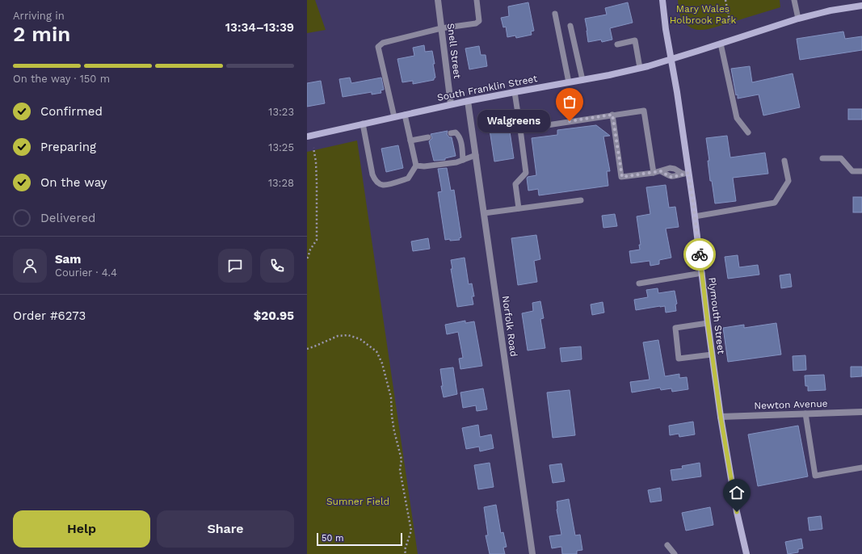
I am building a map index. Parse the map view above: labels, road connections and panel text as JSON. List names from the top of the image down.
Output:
{
  "streets": {
    "main road": ["South Franklin Street", "Plymouth Street"],
    "street": ["Snell Street", "Norfolk Road", "Newton Avenue"]
  },
  "crossings": [
    ["Snell Street", "South Franklin Street"],
    ["South Franklin Street", "Plymouth Street"],
    ["South Franklin Street", "Norfolk Road"],
    ["Plymouth Street", "Newton Avenue"]
  ],
  "parks": ["Mary Wales Holbrook Park", "Sumner Field"],
  "places": ["Walgreens"],
  "scale_bar": "50 m",
  "page": {
    "heading": ["2 min", "Arriving in", "13:34–13:39"],
    "panel": [
      "Sam",
      "Courier · 4.4",
      "Order #6273",
      "$20.95"
    ],
    "bar": "On the way · 150 m",
    "list": [
      ["Confirmed", "13:23"],
      ["Preparing", "13:25"],
      ["On the way", "13:28"],
      "Delivered"
    ],
    "bubble": "Walgreens",
    "buttons": ["Help", "Share"],
    "scale": "50 m"
  }
}
